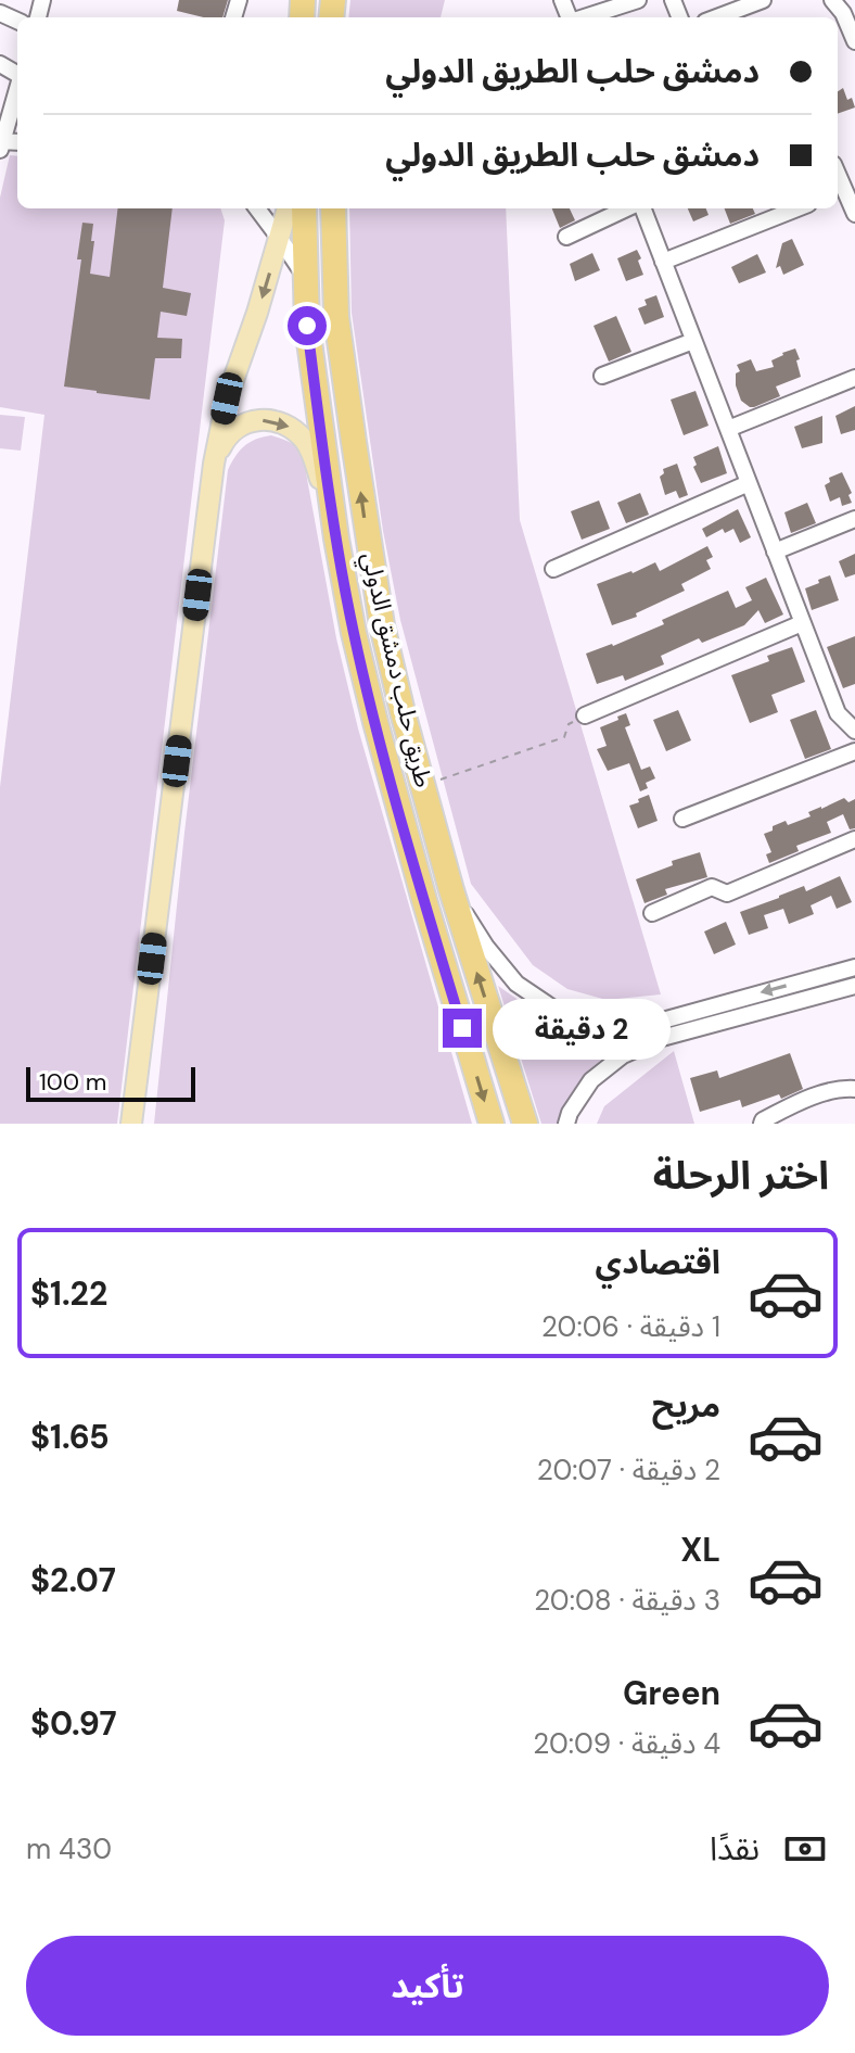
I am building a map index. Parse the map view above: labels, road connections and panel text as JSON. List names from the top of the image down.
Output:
{
  "streets": {
    "highway": ["طريق حلب دمشق الدولي"]
  },
  "scale_bar": "100 m",
  "page": {
    "banner": ["دمشق حلب الطريق الدولي", "دمشق حلب الطريق الدولي"],
    "bubble": "2 دقيقة",
    "scale": "100 m",
    "heading": "اختر الرحلة",
    "list": [
      {
        "name": "اقتصادي",
        "note": "1 دقيقة · 20:06",
        "value": "$1.22"
      },
      {
        "name": "مريح",
        "note": "2 دقيقة · 20:07",
        "value": "$1.65"
      },
      {
        "name": "XL",
        "note": "3 دقيقة · 20:08",
        "value": "$2.07"
      },
      {
        "name": "Green",
        "note": "4 دقيقة · 20:09",
        "value": "$0.97"
      }
    ],
    "pay": ["نقدًا", "430 m"],
    "buttons": "تأكيد"
  }
}
